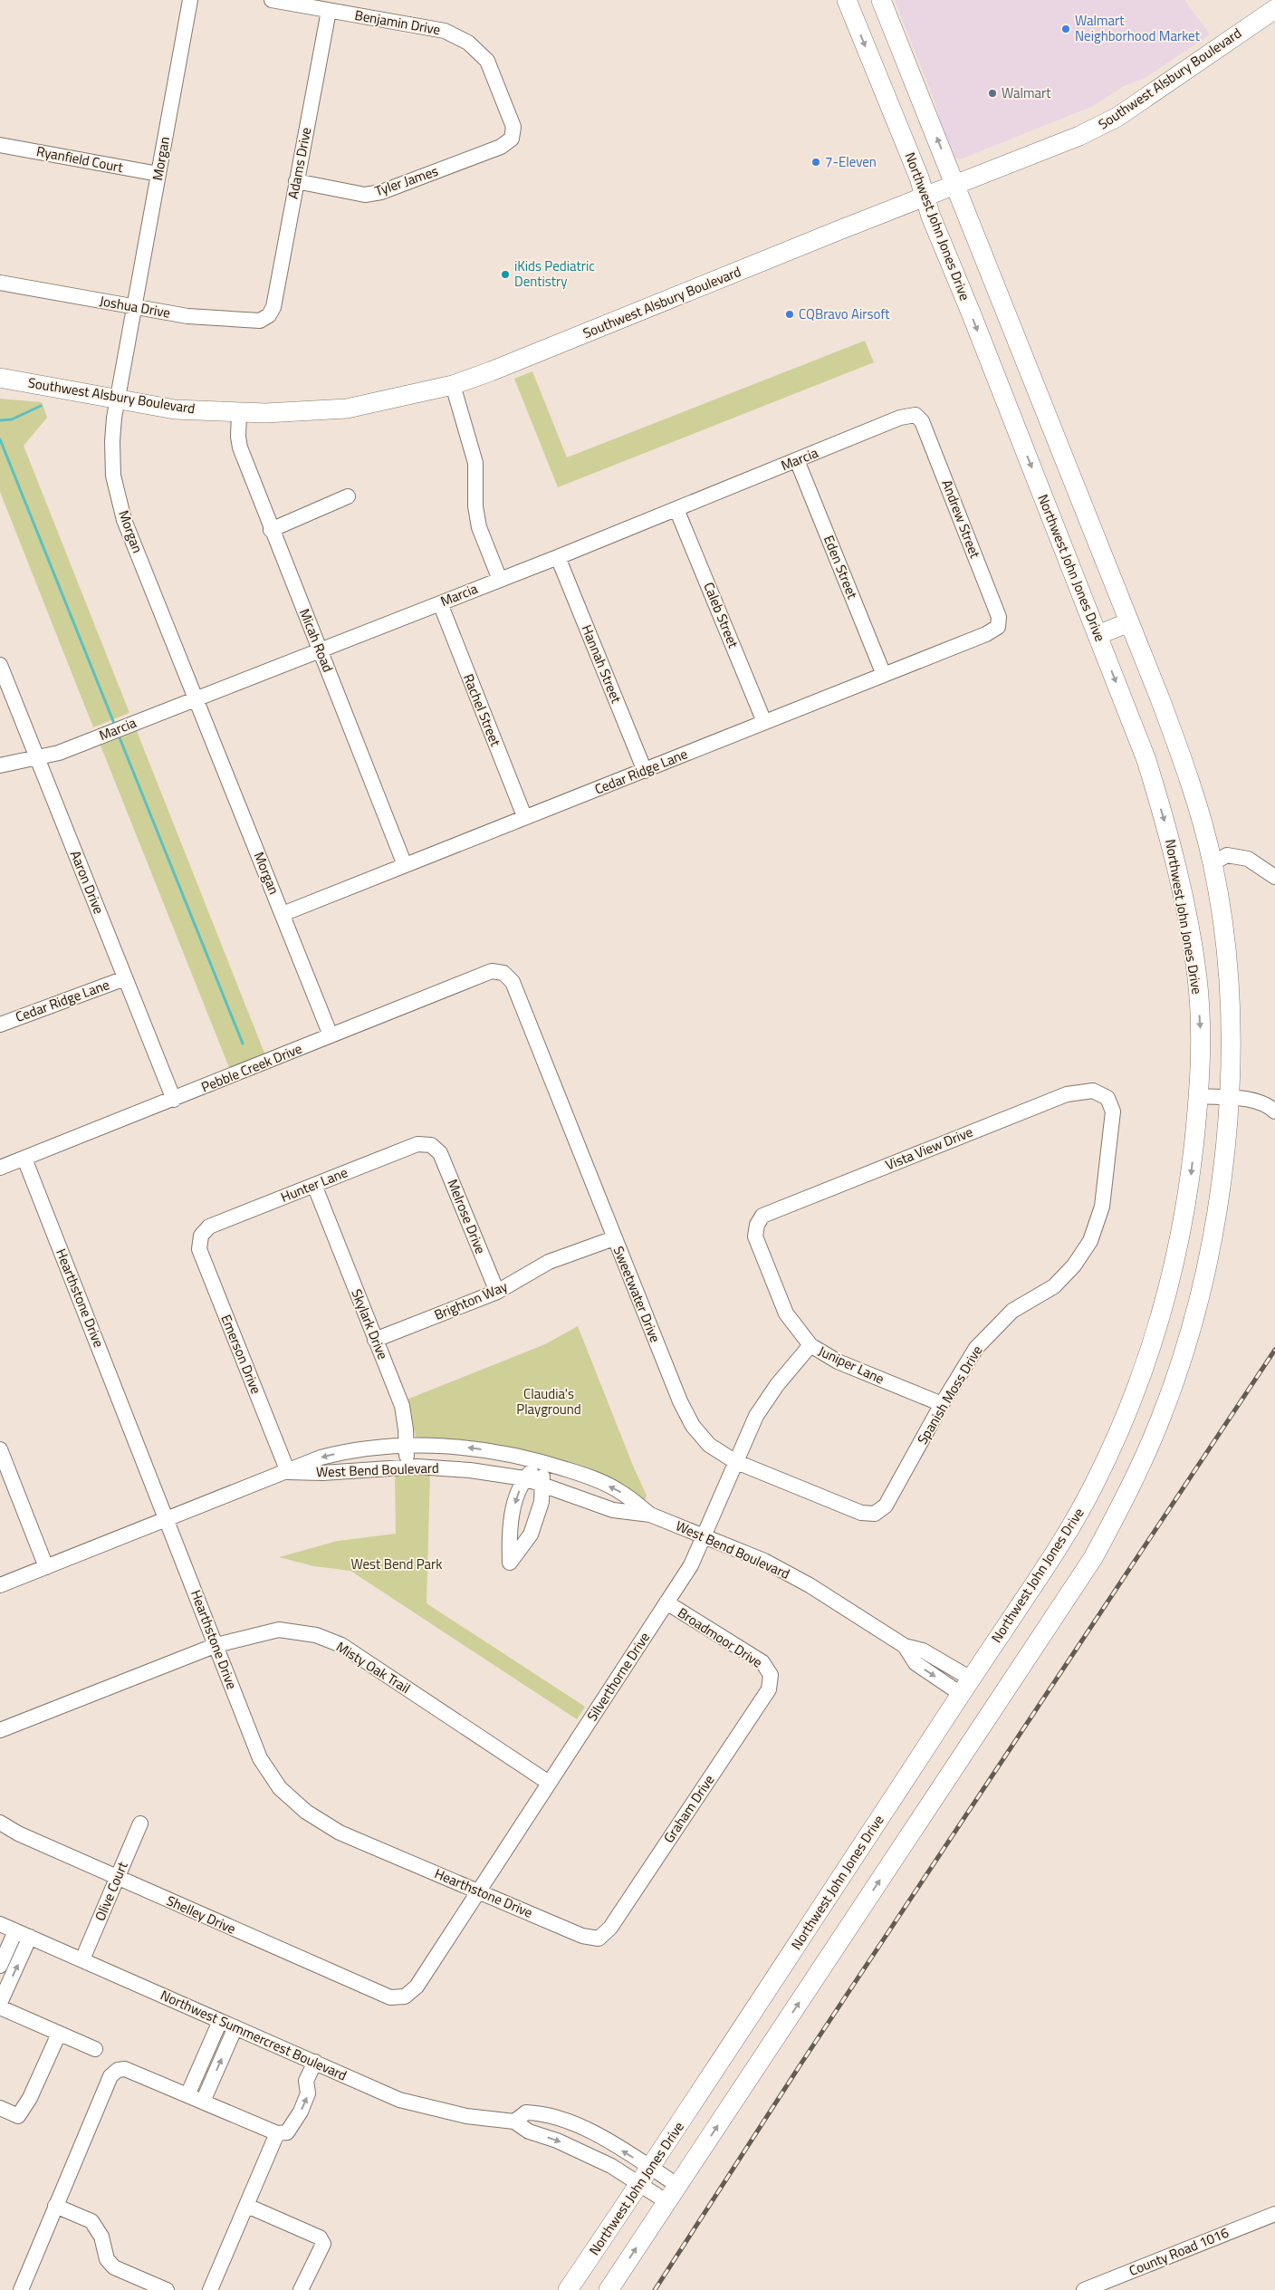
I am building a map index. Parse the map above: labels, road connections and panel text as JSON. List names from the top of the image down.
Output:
{
  "streets": {
    "main road": ["Southwest Alsbury Boulevard", "Northwest John Jones Drive"],
    "street": [
      "Benjamin Drive",
      "Morgan",
      "Ryanfield Court",
      "Adams Drive",
      "Tyler James",
      "Joshua Drive",
      "Marcia",
      "Andrew Street",
      "Eden Street",
      "Caleb Street",
      "Micah Road",
      "Hannah Street",
      "Rachel Street",
      "Cedar Ridge Lane",
      "Aaron Drive",
      "Pebble Creek Drive",
      "Vista View Drive",
      "Hunter Lane",
      "Melrose Drive",
      "Sweetwater Drive",
      "Hearthstone Drive",
      "Brighton Way",
      "Skylark Drive",
      "Emerson Drive",
      "Juniper Lane",
      "Spanish Moss Drive",
      "West Bend Boulevard",
      "Broadmoor Drive",
      "Misty Oak Trail",
      "Silverthorne Drive",
      "Graham Drive",
      "Olive Court",
      "Shelley Drive",
      "Northwest Summercrest Boulevard",
      "County Road 1016"
    ]
  },
  "crossings": [
    ["Benjamin Drive", "Adams Drive"],
    ["Benjamin Drive", "Tyler James"],
    ["Southwest Alsbury Boulevard", "Morgan"],
    ["Southwest Alsbury Boulevard", "Northwest John Jones Drive"],
    ["Southwest Alsbury Boulevard", "Micah Road"],
    ["Morgan", "Ryanfield Court"],
    ["Morgan", "Joshua Drive"],
    ["Morgan", "Marcia"],
    ["Morgan", "Cedar Ridge Lane"],
    ["Morgan", "Pebble Creek Drive"],
    ["Adams Drive", "Tyler James"],
    ["Adams Drive", "Joshua Drive"],
    ["Northwest John Jones Drive", "West Bend Boulevard"],
    ["Northwest John Jones Drive", "Northwest Summercrest Boulevard"],
    ["Marcia", "Andrew Street"],
    ["Marcia", "Eden Street"],
    ["Marcia", "Caleb Street"],
    ["Marcia", "Micah Road"],
    ["Marcia", "Hannah Street"],
    ["Marcia", "Rachel Street"],
    ["Marcia", "Aaron Drive"],
    ["Andrew Street", "Cedar Ridge Lane"],
    ["Eden Street", "Cedar Ridge Lane"],
    ["Caleb Street", "Cedar Ridge Lane"],
    ["Micah Road", "Cedar Ridge Lane"],
    ["Hannah Street", "Cedar Ridge Lane"],
    ["Rachel Street", "Cedar Ridge Lane"],
    ["Cedar Ridge Lane", "Aaron Drive"],
    ["Aaron Drive", "Pebble Creek Drive"],
    ["Pebble Creek Drive", "Sweetwater Drive"],
    ["Pebble Creek Drive", "Hearthstone Drive"],
    ["Vista View Drive", "Juniper Lane"],
    ["Vista View Drive", "Spanish Moss Drive"],
    ["Hunter Lane", "Melrose Drive"],
    ["Hunter Lane", "Skylark Drive"],
    ["Hunter Lane", "Emerson Drive"],
    ["Melrose Drive", "Brighton Way"],
    ["Sweetwater Drive", "Brighton Way"],
    ["Sweetwater Drive", "Spanish Moss Drive"],
    ["Sweetwater Drive", "Silverthorne Drive"],
    ["Hearthstone Drive", "West Bend Boulevard"],
    ["Hearthstone Drive", "Misty Oak Trail"],
    ["Hearthstone Drive", "Silverthorne Drive"],
    ["Hearthstone Drive", "Graham Drive"],
    ["Brighton Way", "Skylark Drive"],
    ["Skylark Drive", "West Bend Boulevard"],
    ["Emerson Drive", "West Bend Boulevard"],
    ["Juniper Lane", "Spanish Moss Drive"],
    ["Juniper Lane", "Silverthorne Drive"],
    ["West Bend Boulevard", "Silverthorne Drive"],
    ["Broadmoor Drive", "Silverthorne Drive"],
    ["Broadmoor Drive", "Graham Drive"],
    ["Misty Oak Trail", "Silverthorne Drive"],
    ["Silverthorne Drive", "Shelley Drive"],
    ["Olive Court", "Shelley Drive"],
    ["Olive Court", "Northwest Summercrest Boulevard"]
  ],
  "parks": ["Claudia's Playground", "West Bend Park"],
  "places": [
    "Walmart Neighborhood Market",
    "Walmart",
    "7-Eleven",
    "iKids Pediatric Dentistry",
    "CQBravo Airsoft"
  ]
}
